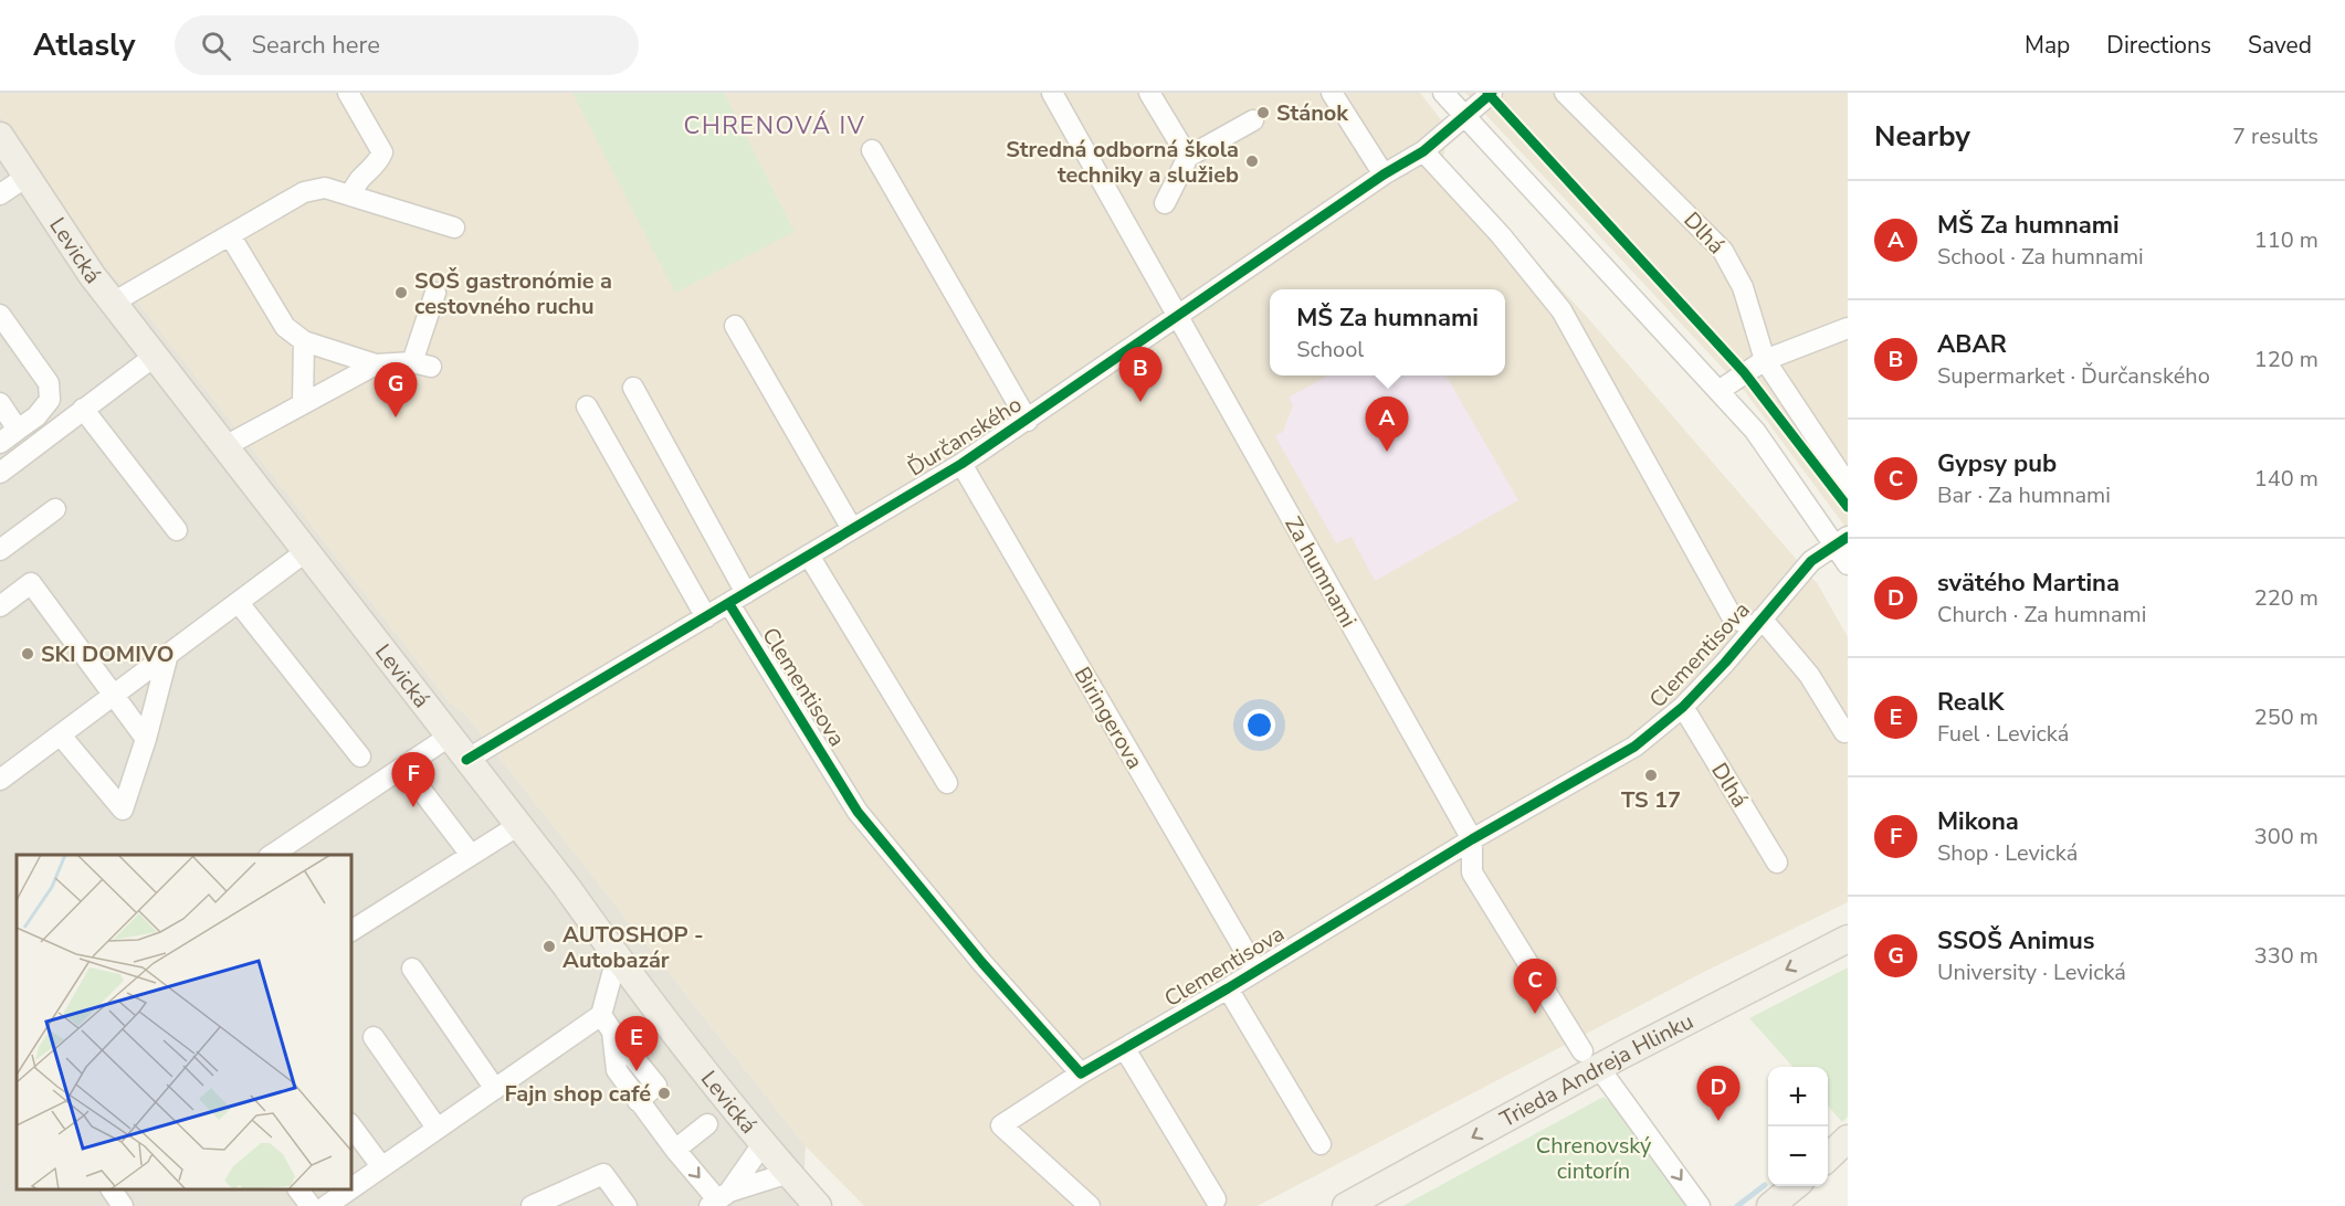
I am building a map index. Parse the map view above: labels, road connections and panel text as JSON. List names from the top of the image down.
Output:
{
  "streets": {
    "main road": ["Levická", "Trieda Andreja Hlinku"],
    "street": [
      "Dlhá",
      "Ďurčanského",
      "Za humnami",
      "Clementisova",
      "Biringerova"
    ]
  },
  "crossings": [
    ["Dlhá", "Clementisova"],
    ["Levická", "Ďurčanského"],
    ["Ďurčanského", "Za humnami"],
    ["Ďurčanského", "Clementisova"],
    ["Ďurčanského", "Biringerova"],
    ["Za humnami", "Clementisova"],
    ["Za humnami", "Trieda Andreja Hlinku"],
    ["Clementisova", "Biringerova"]
  ],
  "one_way": ["Trieda Andreja Hlinku"],
  "districts": ["CHRENOVÁ IV"],
  "parks": ["Chrenovský cintorín"],
  "places": [
    "Stánok",
    "Stredná odborná škola techniky a služieb",
    "SOŠ gastronómie a cestovného ruchu",
    "SKI DOMIVO",
    "TS 17",
    "AUTOSHOP - Autobazár",
    "Fajn shop café"
  ],
  "page": {
    "header": "Atlasly",
    "search": "Search here",
    "nav": ["Map", "Directions", "Saved"],
    "heading": ["Nearby", "7 results"],
    "list": [
      {
        "mark": "A",
        "name": "MŠ Za humnami",
        "note": "School · Za humnami",
        "value": "110 m"
      },
      {
        "mark": "B",
        "name": "ABAR",
        "note": "Supermarket · Ďurčanského",
        "value": "120 m"
      },
      {
        "mark": "C",
        "name": "Gypsy pub",
        "note": "Bar · Za humnami",
        "value": "140 m"
      },
      {
        "mark": "D",
        "name": "svätého Martina",
        "note": "Church · Za humnami",
        "value": "220 m"
      },
      {
        "mark": "E",
        "name": "RealK",
        "note": "Fuel · Levická",
        "value": "250 m"
      },
      {
        "mark": "F",
        "name": "Mikona",
        "note": "Shop · Levická",
        "value": "300 m"
      },
      {
        "mark": "G",
        "name": "SSOŠ Animus",
        "note": "University · Levická",
        "value": "330 m"
      }
    ],
    "popup": ["MŠ Za humnami", "School"],
    "pins": [
      "B",
      "G",
      "A",
      "F",
      "C",
      "E",
      "D"
    ],
    "map_buttons": ["+", "−"]
  }
}
